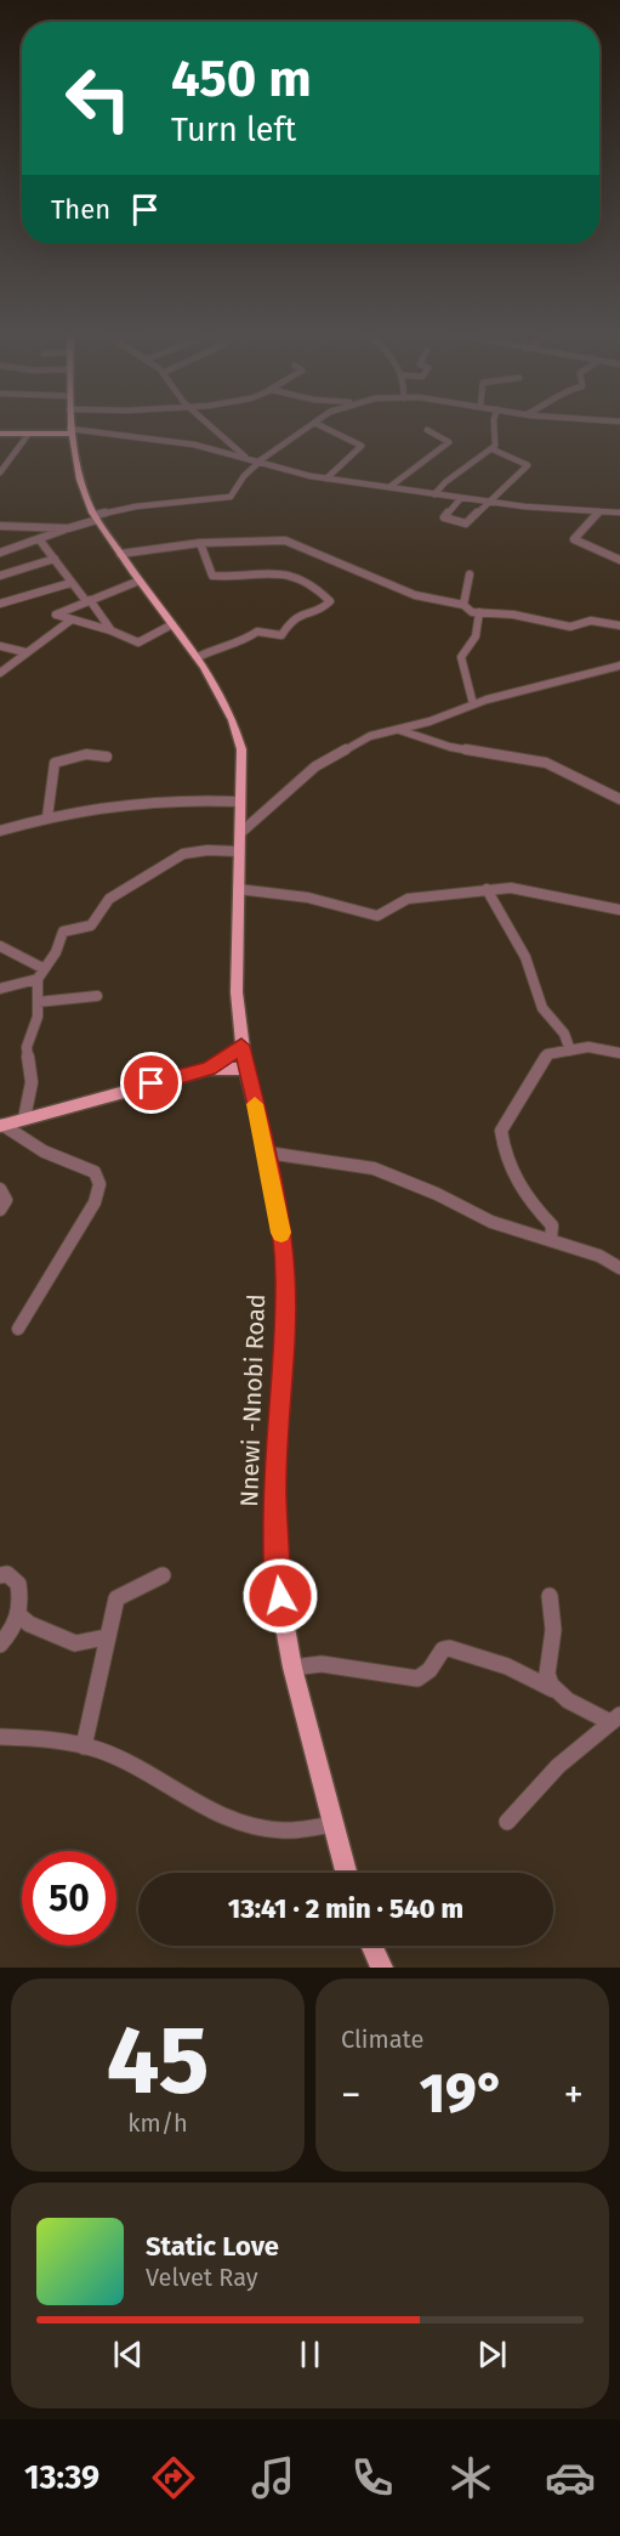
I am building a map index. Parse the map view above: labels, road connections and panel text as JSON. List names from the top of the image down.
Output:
{
  "streets": {
    "main road": ["Nnewi -Nnobi Road"]
  },
  "page": {
    "turn": ["450 m", "Turn left"],
    "then": "Then",
    "limit": "50",
    "trip": "13:41 · 2 min · 540 m",
    "tile": [
      ["45", "km/h"],
      "Climate"
    ],
    "heat": ["−", "19°", "+"],
    "song": ["Static Love", "Velvet Ray"],
    "tabs": "13:39"
  }
}
